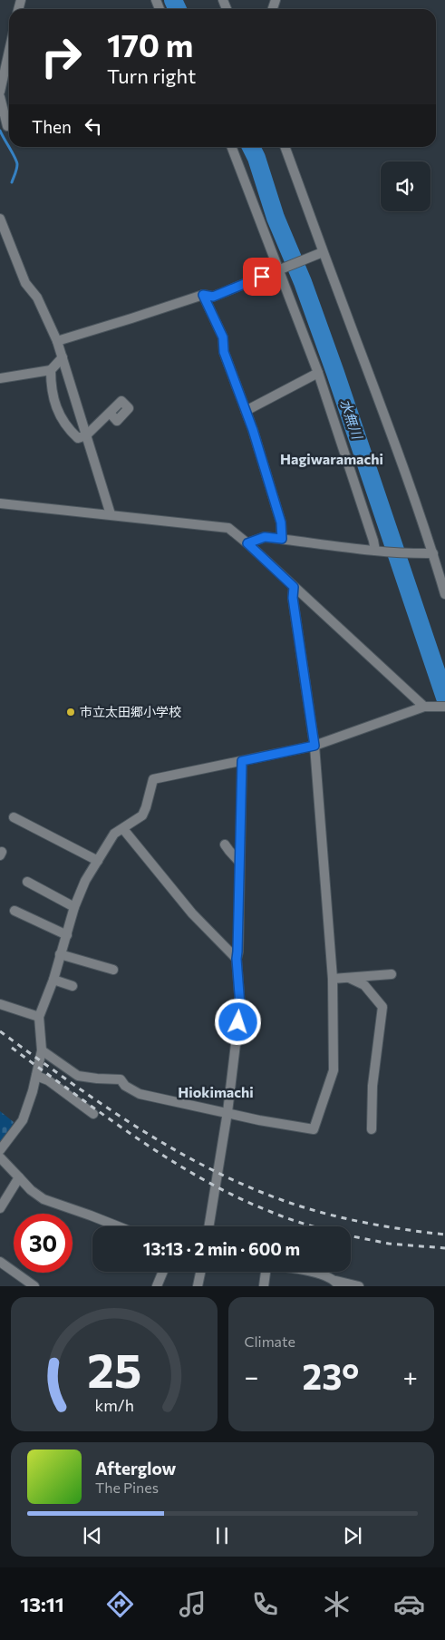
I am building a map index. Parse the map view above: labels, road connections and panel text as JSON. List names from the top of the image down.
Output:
{
  "districts": ["Hagiwaramachi", "Hiokimachi"],
  "water": ["水無川"],
  "places": ["市立太田郷小学校"],
  "page": {
    "turn": ["170 m", "Turn right"],
    "then": "Then",
    "limit": "30",
    "trip": "13:13 · 2 min · 600 m",
    "tile": "Climate",
    "heat": ["−", "23°", "+"],
    "song": ["Afterglow", "The Pines"],
    "tabs": "13:11",
    "gauge": ["25", "km/h"]
  }
}
